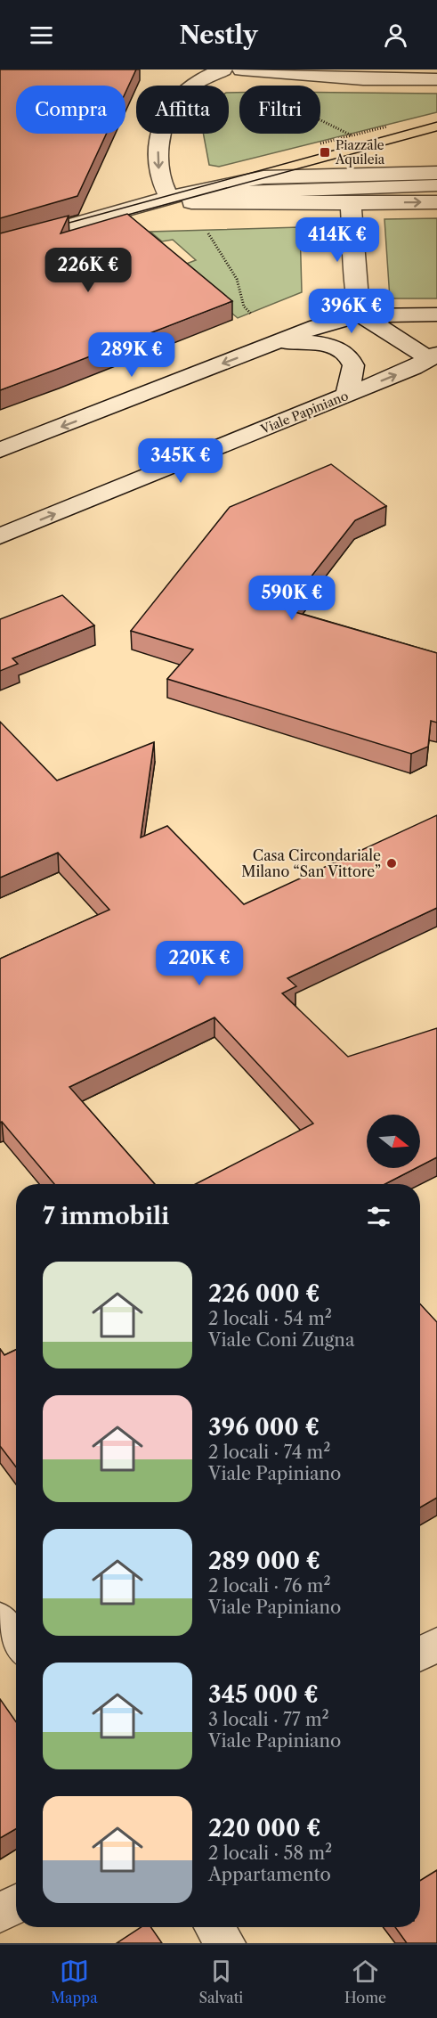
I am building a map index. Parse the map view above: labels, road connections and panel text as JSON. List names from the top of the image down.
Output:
{
  "streets": {
    "street": ["Viale Papiniano"]
  },
  "places": {
    "transit": ["Piazzale Aquileia"],
    "other": ["Casa Circondariale Milano “San Vittore”"]
  },
  "north": "right",
  "page": {
    "header": "Nestly",
    "chip": ["Compra", "Affitta", "Filtri"],
    "price": [
      "414K €",
      "226K €",
      "396K €",
      "289K €",
      "345K €",
      "590K €",
      "220K €"
    ],
    "heading": "7 immobili",
    "list": [
      {
        "name": "226 000 €",
        "note": "2 locali · 54 m² · Viale Coni Zugna"
      },
      {
        "name": "396 000 €",
        "note": "2 locali · 74 m² · Viale Papiniano"
      },
      {
        "name": "289 000 €",
        "note": "2 locali · 76 m² · Viale Papiniano"
      },
      {
        "name": "345 000 €",
        "note": "3 locali · 77 m² · Viale Papiniano"
      },
      {
        "name": "220 000 €",
        "note": "2 locali · 58 m² · Appartamento"
      }
    ],
    "tabs": ["Mappa", "Salvati", "Home"]
  }
}
